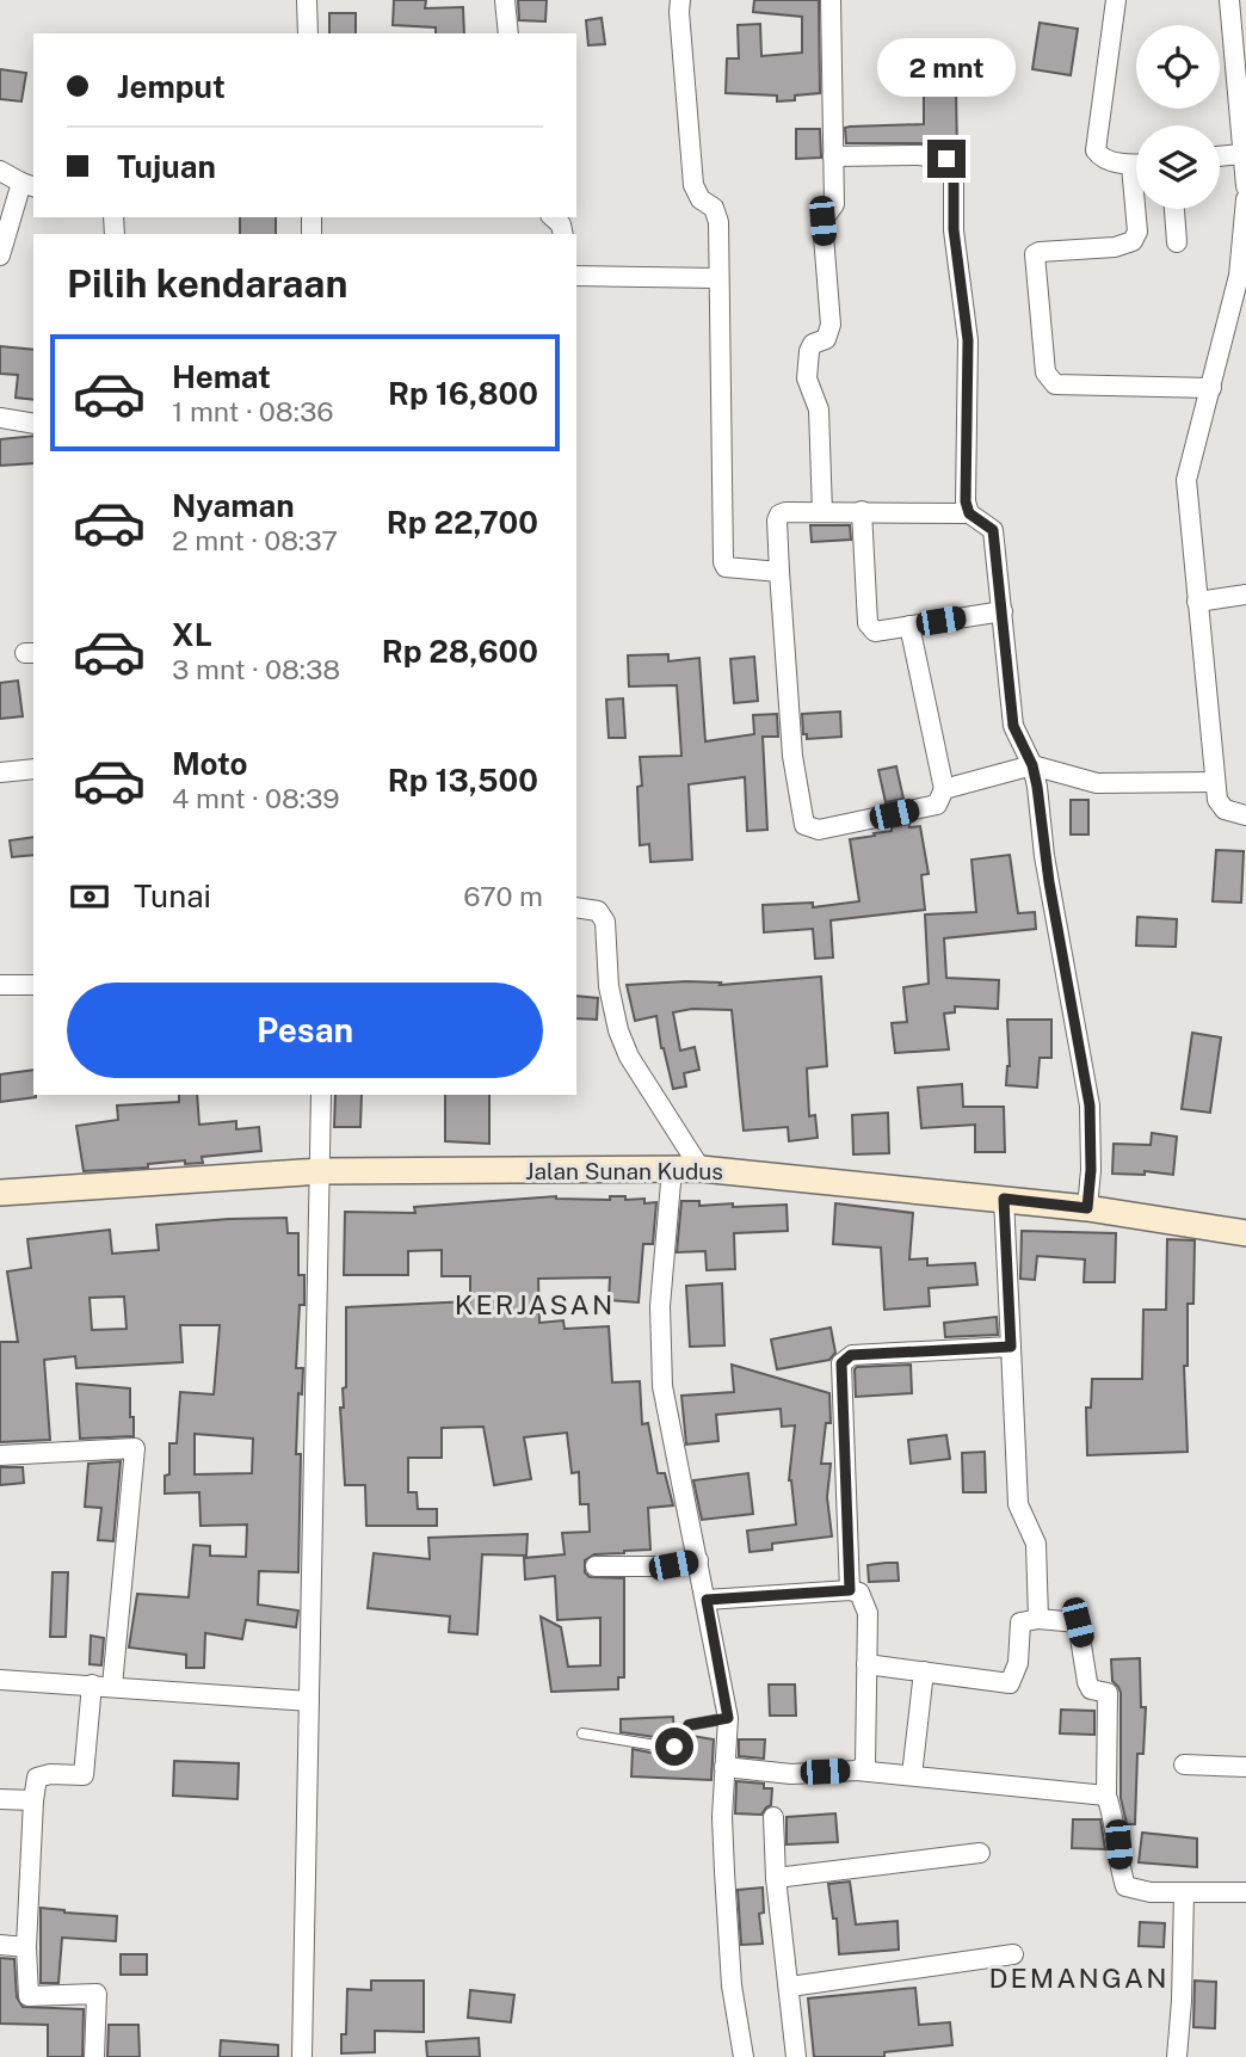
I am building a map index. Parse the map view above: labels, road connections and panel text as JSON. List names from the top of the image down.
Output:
{
  "streets": {
    "main road": ["Jalan Sunan Kudus"]
  },
  "districts": ["KERJASAN", "DEMANGAN"],
  "page": {
    "banner": ["Jemput", "Tujuan"],
    "bubble": "2 mnt",
    "heading": "Pilih kendaraan",
    "list": [
      {
        "name": "Hemat",
        "note": "1 mnt · 08:36",
        "value": "Rp 16,800"
      },
      {
        "name": "Nyaman",
        "note": "2 mnt · 08:37",
        "value": "Rp 22,700"
      },
      {
        "name": "XL",
        "note": "3 mnt · 08:38",
        "value": "Rp 28,600"
      },
      {
        "name": "Moto",
        "note": "4 mnt · 08:39",
        "value": "Rp 13,500"
      }
    ],
    "pay": ["Tunai", "670 m"],
    "buttons": "Pesan"
  }
}
